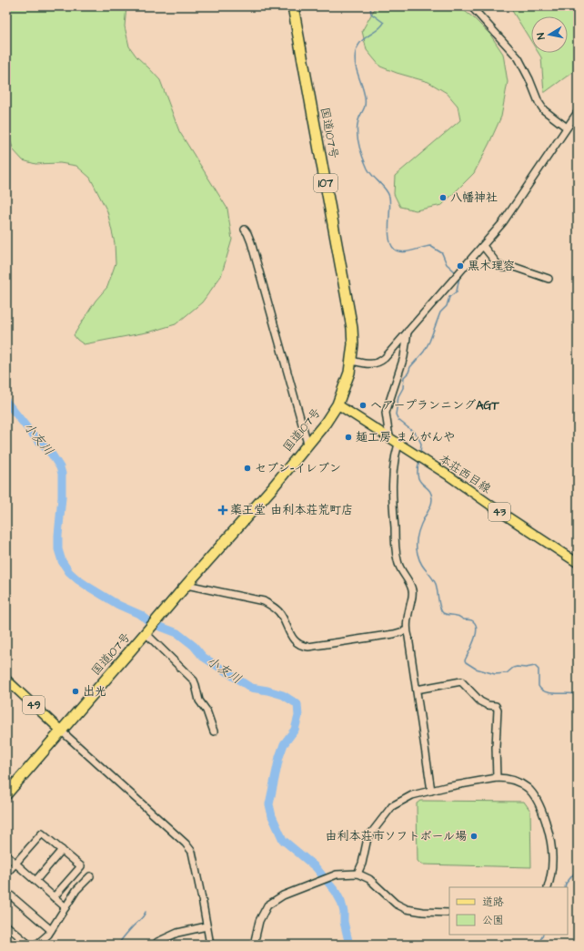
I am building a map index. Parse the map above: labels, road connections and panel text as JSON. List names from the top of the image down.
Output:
{
  "streets": {
    "highway": ["国道107号", "107"],
    "main road": ["本荘西目線", "43", "49"]
  },
  "crossings": [
    ["国道107号", "本荘西目線"],
    ["国道107号", "49"]
  ],
  "water": ["小友川"],
  "places": {
    "other": [
      "八幡神社",
      "黒木理容",
      "ヘアープランニングAGT",
      "麺工房 まんがんや",
      "セブン-イレブン",
      "出光",
      "由利本荘市ソフトボール場"
    ],
    "health": ["薬王堂 由利本荘荒町店"]
  },
  "legend": ["道路", "公園"],
  "north": "left"
}
